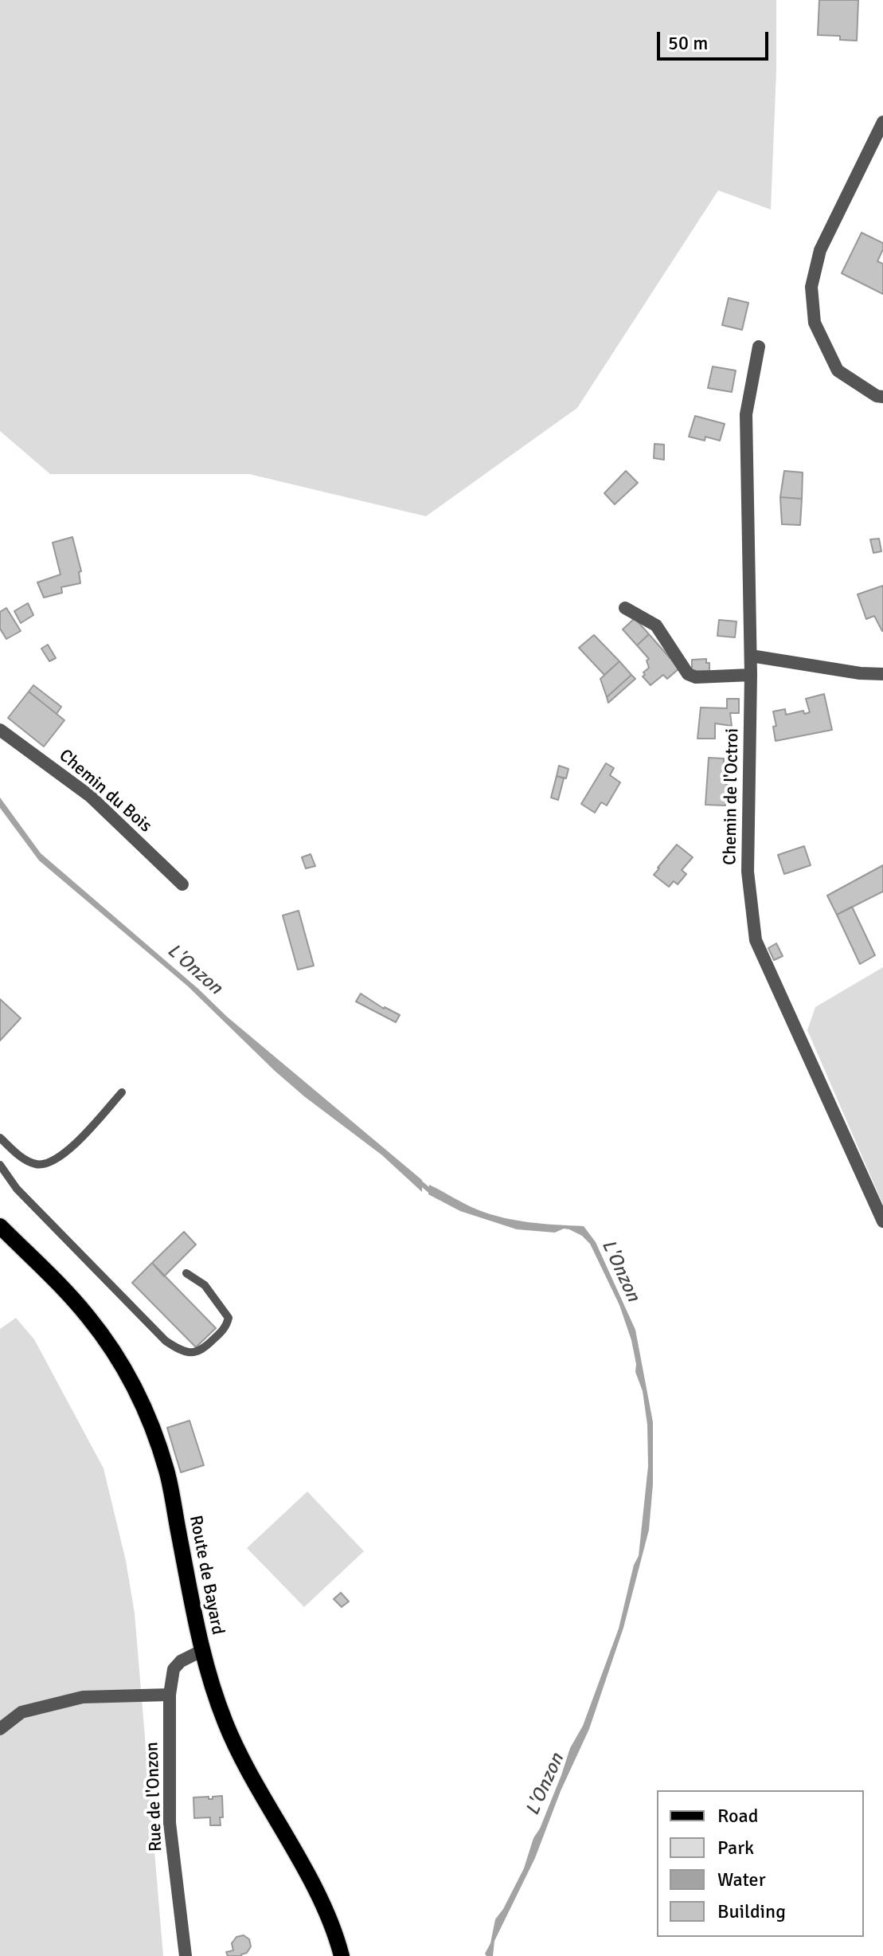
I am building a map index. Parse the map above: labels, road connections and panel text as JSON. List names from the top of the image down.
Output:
{
  "streets": {
    "main road": ["Route de Bayard"],
    "street": ["Chemin du Bois", "Chemin de l'Octroi", "Rue de l'Onzon"]
  },
  "crossings": [
    ["Route de Bayard", "Rue de l'Onzon"]
  ],
  "water": ["L'Onzon"],
  "legend": [
    "Road",
    "Park",
    "Water",
    "Building"
  ],
  "scale_bar": "50 m"
}
